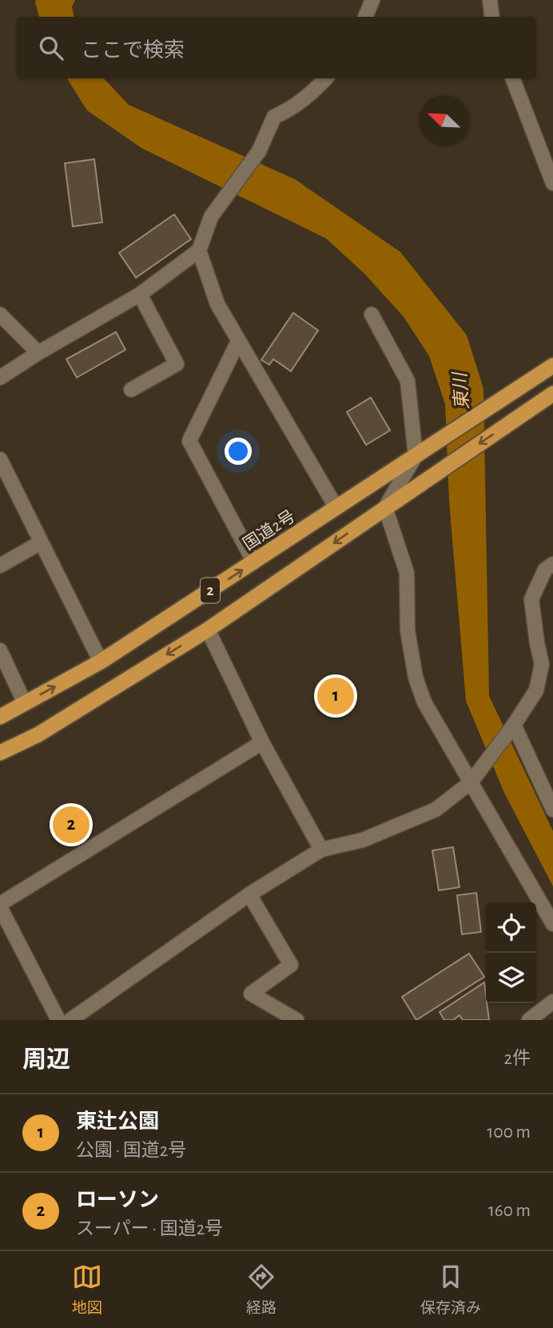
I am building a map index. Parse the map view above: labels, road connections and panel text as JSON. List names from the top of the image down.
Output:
{
  "streets": {
    "highway": ["国道2号", "2"]
  },
  "water": ["東川"],
  "north": "top left",
  "page": {
    "search": "ここで検索",
    "pins": ["1", "2"],
    "heading": ["周辺", "2件"],
    "list": [
      {
        "mark": "1",
        "name": "東辻公園",
        "note": "公園 · 国道2号",
        "value": "100 m"
      },
      {
        "mark": "2",
        "name": "ローソン",
        "note": "スーパー · 国道2号",
        "value": "160 m"
      }
    ],
    "nav": ["地図", "経路", "保存済み"]
  }
}
